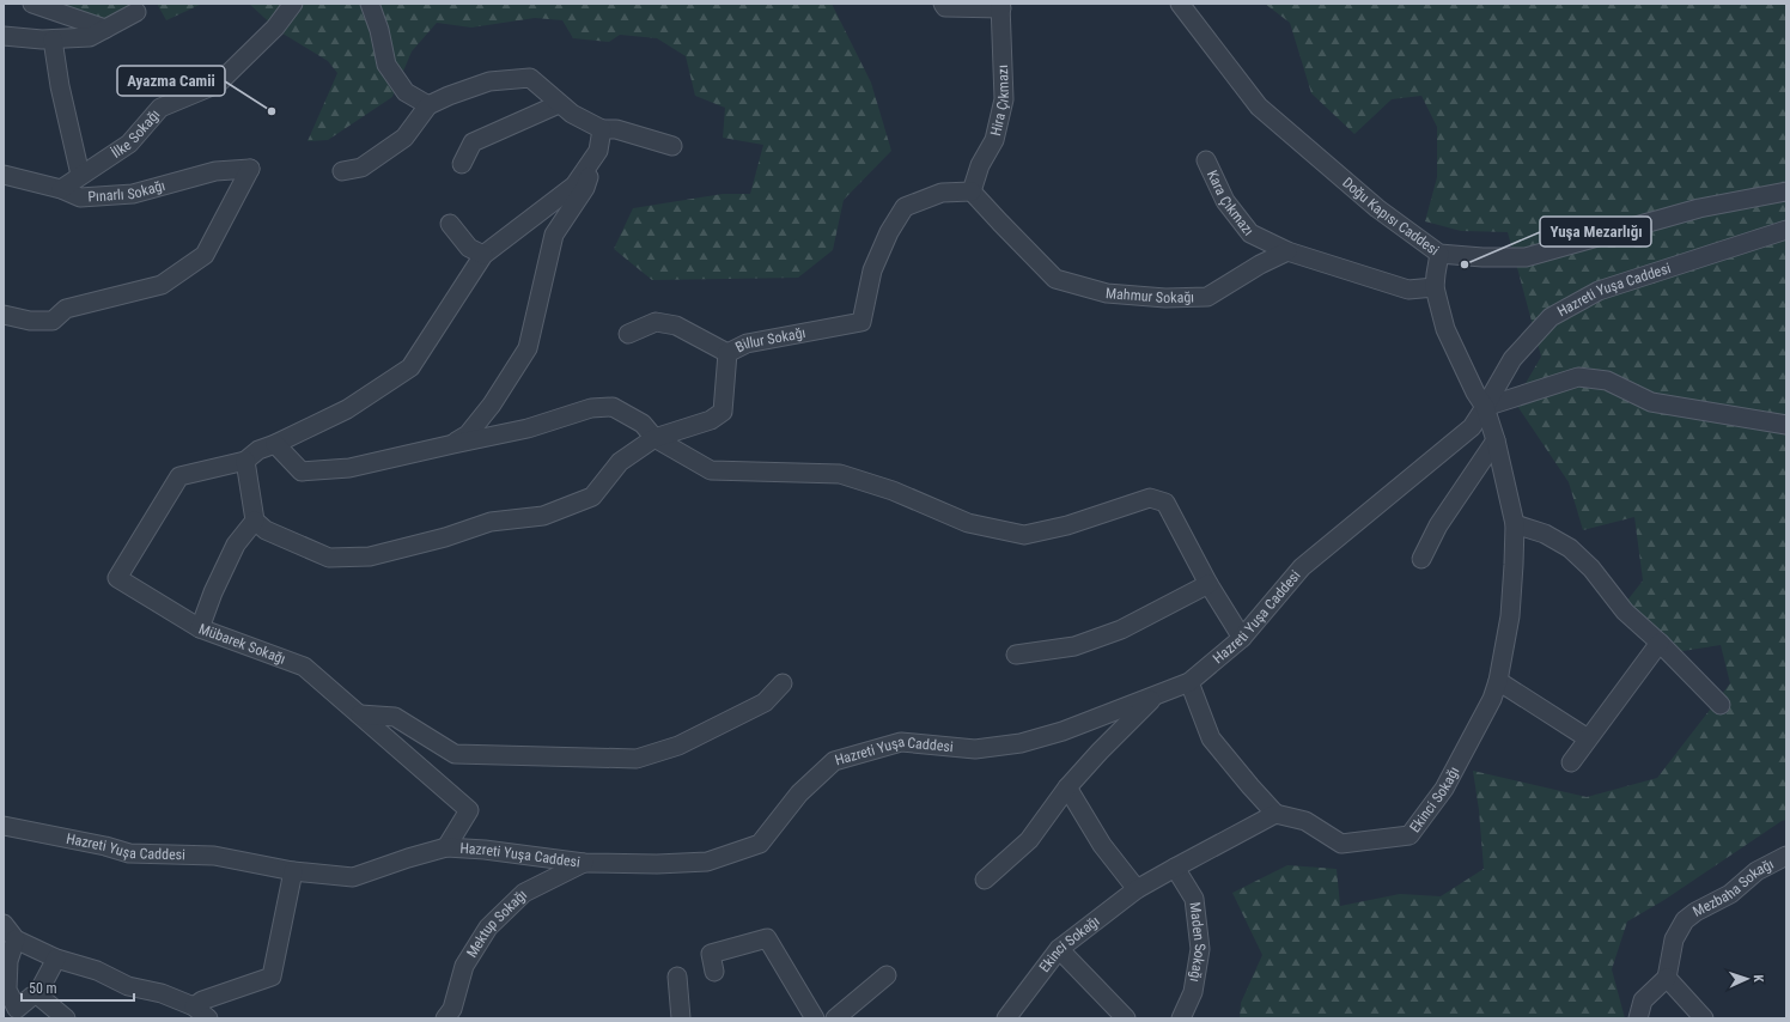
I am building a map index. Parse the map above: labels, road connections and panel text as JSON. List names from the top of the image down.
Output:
{
  "streets": {
    "street": [
      "Hira Çıkmazı",
      "İlke Sokağı",
      "Pınarlı Sokağı",
      "Kara Çıkmazı",
      "Doğu Kapısı Caddesi",
      "Hazreti Yuşa Caddesi",
      "Mahmur Sokağı",
      "Billur Sokağı",
      "Mübarek Sokağı",
      "Ekinci Sokağı",
      "Mezbaha Sokağı",
      "Mektup Sokağı",
      "Maden Sokağı"
    ]
  },
  "crossings": [
    ["Hira Çıkmazı", "Mahmur Sokağı"],
    ["Hira Çıkmazı", "Billur Sokağı"],
    ["İlke Sokağı", "Pınarlı Sokağı"],
    ["Kara Çıkmazı", "Mahmur Sokağı"],
    ["Hazreti Yuşa Caddesi", "Mübarek Sokağı"],
    ["Hazreti Yuşa Caddesi", "Ekinci Sokağı"],
    ["Hazreti Yuşa Caddesi", "Mektup Sokağı"],
    ["Mahmur Sokağı", "Billur Sokağı"],
    ["Ekinci Sokağı", "Maden Sokağı"]
  ],
  "places": ["Ayazma Camii", "Yuşa Mezarlığı"],
  "scale_bar": "50 m",
  "north": "right"
}
